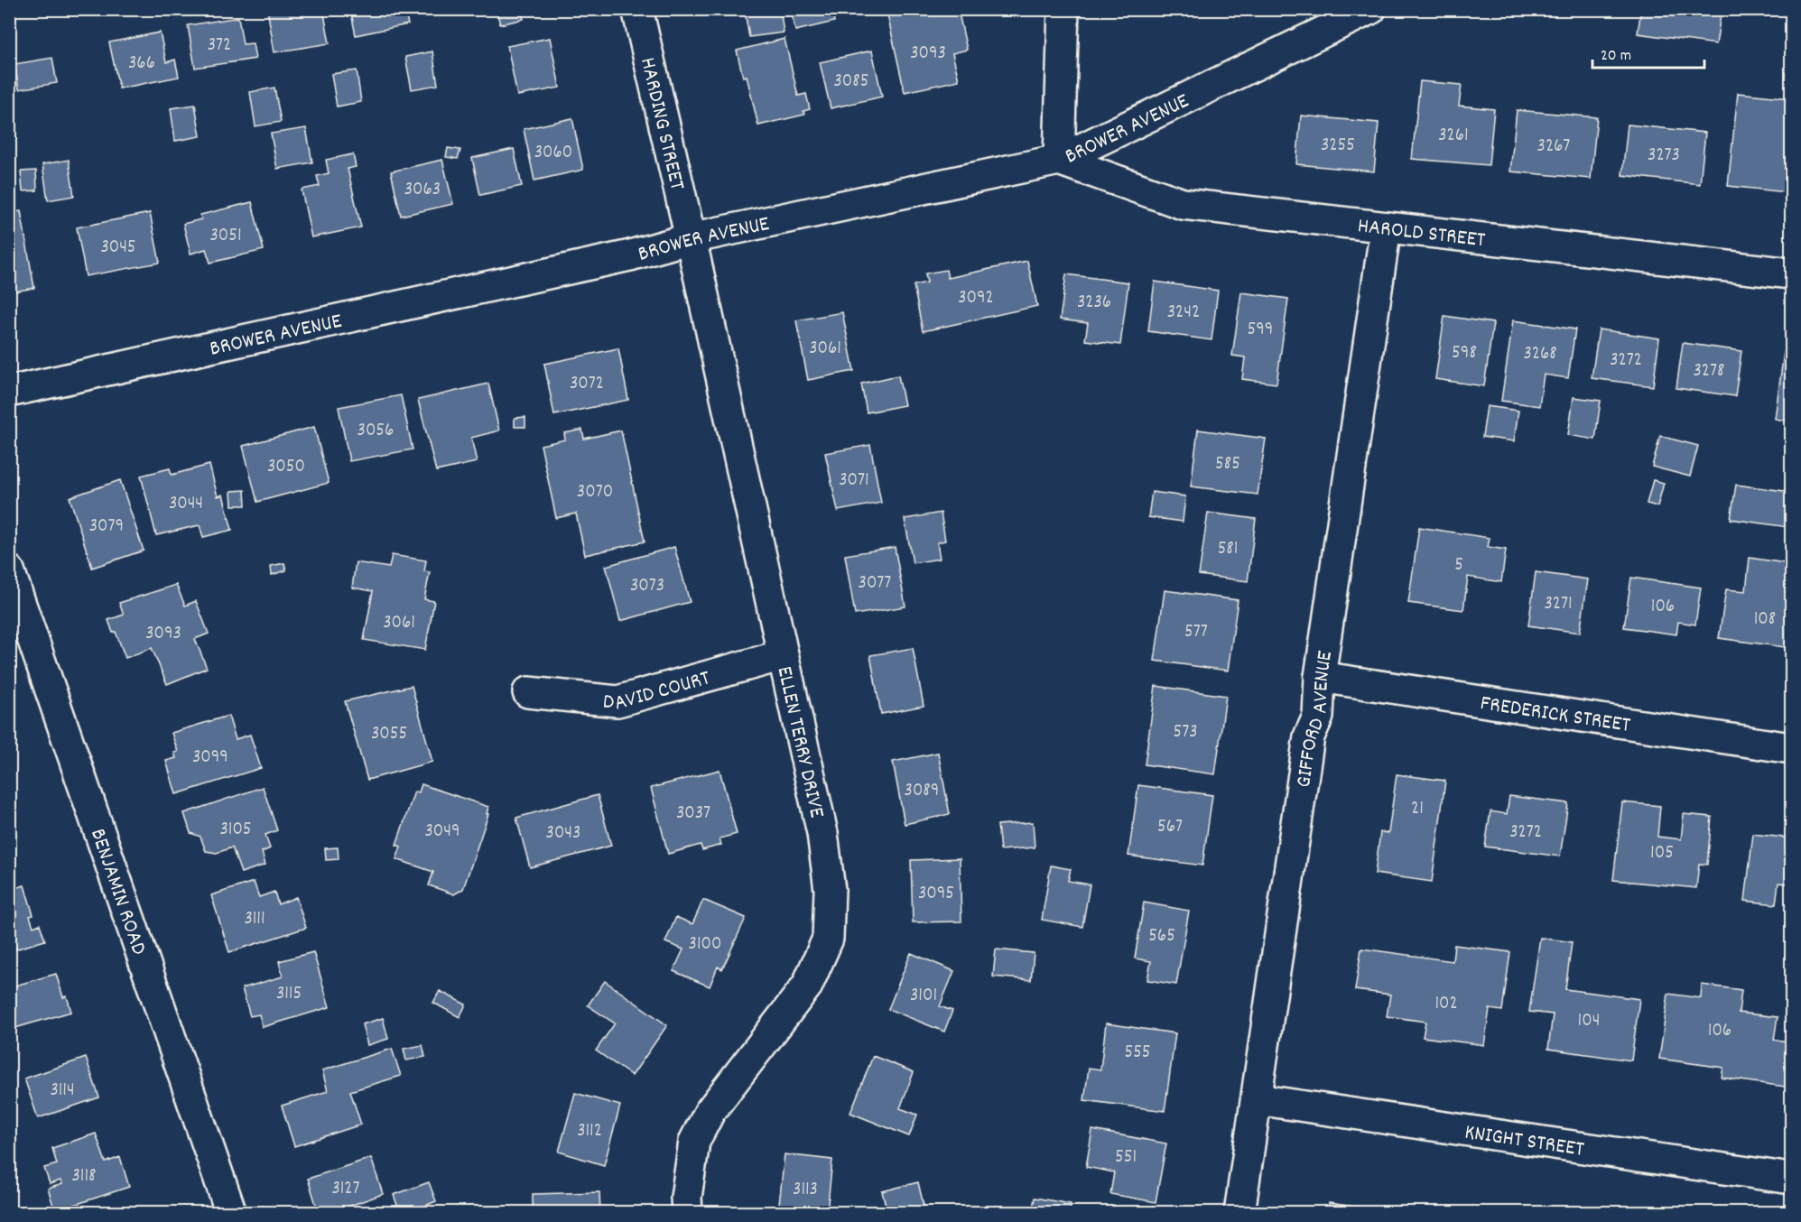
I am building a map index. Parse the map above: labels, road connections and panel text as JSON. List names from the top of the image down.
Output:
{
  "streets": {
    "street": [
      "HARDING STREET",
      "BROWER AVENUE",
      "HAROLD STREET",
      "DAVID COURT",
      "FREDERICK STREET",
      "GIFFORD AVENUE",
      "ELLEN TERRY DRIVE",
      "BENJAMIN ROAD",
      "KNIGHT STREET"
    ]
  },
  "crossings": [
    ["HARDING STREET", "BROWER AVENUE"],
    ["HARDING STREET", "ELLEN TERRY DRIVE"],
    ["BROWER AVENUE", "HAROLD STREET"],
    ["BROWER AVENUE", "ELLEN TERRY DRIVE"],
    ["HAROLD STREET", "GIFFORD AVENUE"],
    ["DAVID COURT", "ELLEN TERRY DRIVE"],
    ["FREDERICK STREET", "GIFFORD AVENUE"],
    ["GIFFORD AVENUE", "KNIGHT STREET"]
  ],
  "house_numbers": [
    "372",
    "3093",
    "366",
    "3085",
    "3261",
    "3255",
    "3267",
    "3060",
    "3273",
    "3063",
    "3051",
    "3045",
    "3092",
    "3236",
    "3242",
    "599",
    "3061",
    "598",
    "3268",
    "3272",
    "3278",
    "3072",
    "3056",
    "585",
    "3050",
    "3071",
    "3070",
    "3044",
    "3079",
    "581",
    "5",
    "3077",
    "3073",
    "3271",
    "106",
    "108",
    "3061",
    "577",
    "3093",
    "573",
    "3055",
    "3099",
    "3089",
    "21",
    "3037",
    "567",
    "3105",
    "3049",
    "3272",
    "3043",
    "105",
    "3095",
    "3111",
    "565",
    "3100",
    "3115",
    "3101",
    "102",
    "104",
    "106",
    "555",
    "3114",
    "3112",
    "551",
    "3118",
    "3127",
    "3113"
  ],
  "scale_bar": "20 m"
}
